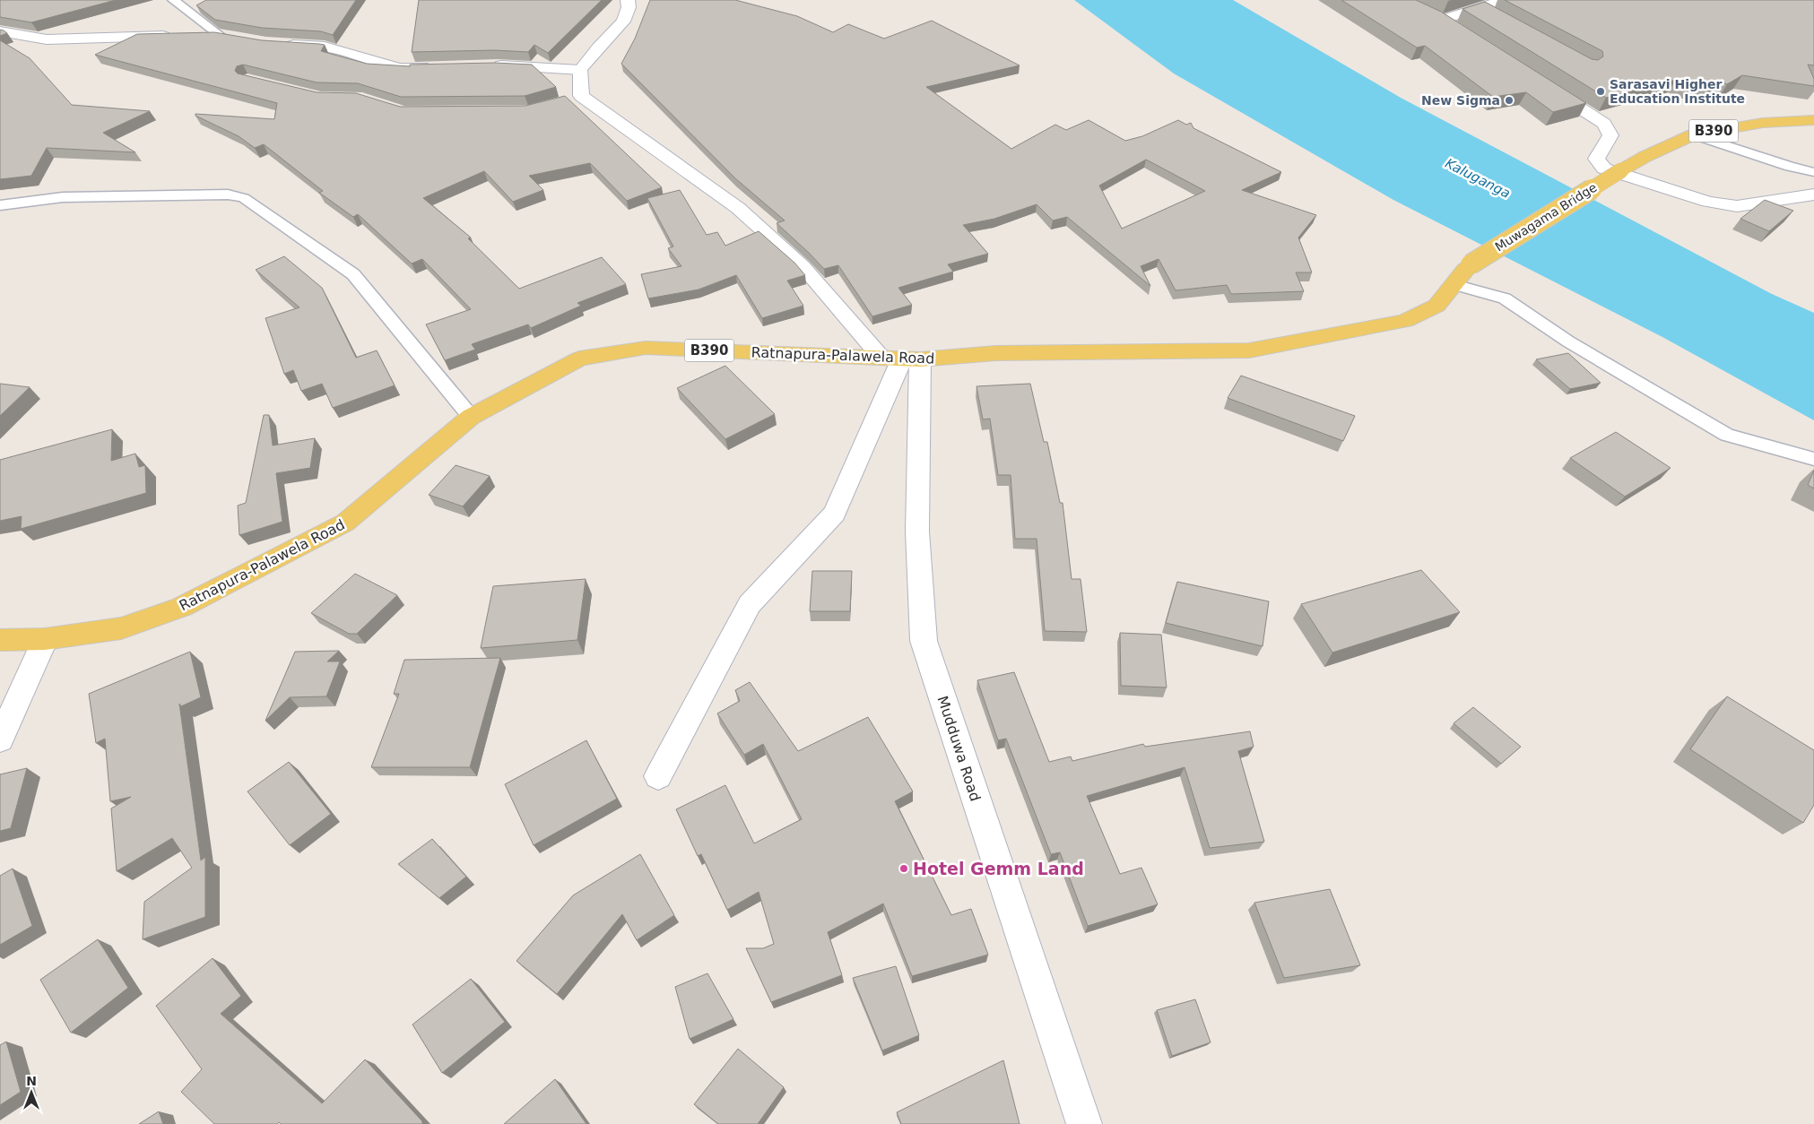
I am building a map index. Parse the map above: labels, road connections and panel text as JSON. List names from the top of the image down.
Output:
{
  "streets": {
    "main road": ["B390", "Muwagama Bridge", "Ratnapura-Palawela Road"],
    "street": ["Mudduwa Road"]
  },
  "crossings": [
    ["B390", "Muwagama Bridge"],
    ["Muwagama Bridge", "Ratnapura-Palawela Road"],
    ["Ratnapura-Palawela Road", "Mudduwa Road"]
  ],
  "water": ["Kaluganga"],
  "places": ["Sarasavi Higher Education Institute", "New Sigma", "Hotel Gemm Land"],
  "north": "top"
}
